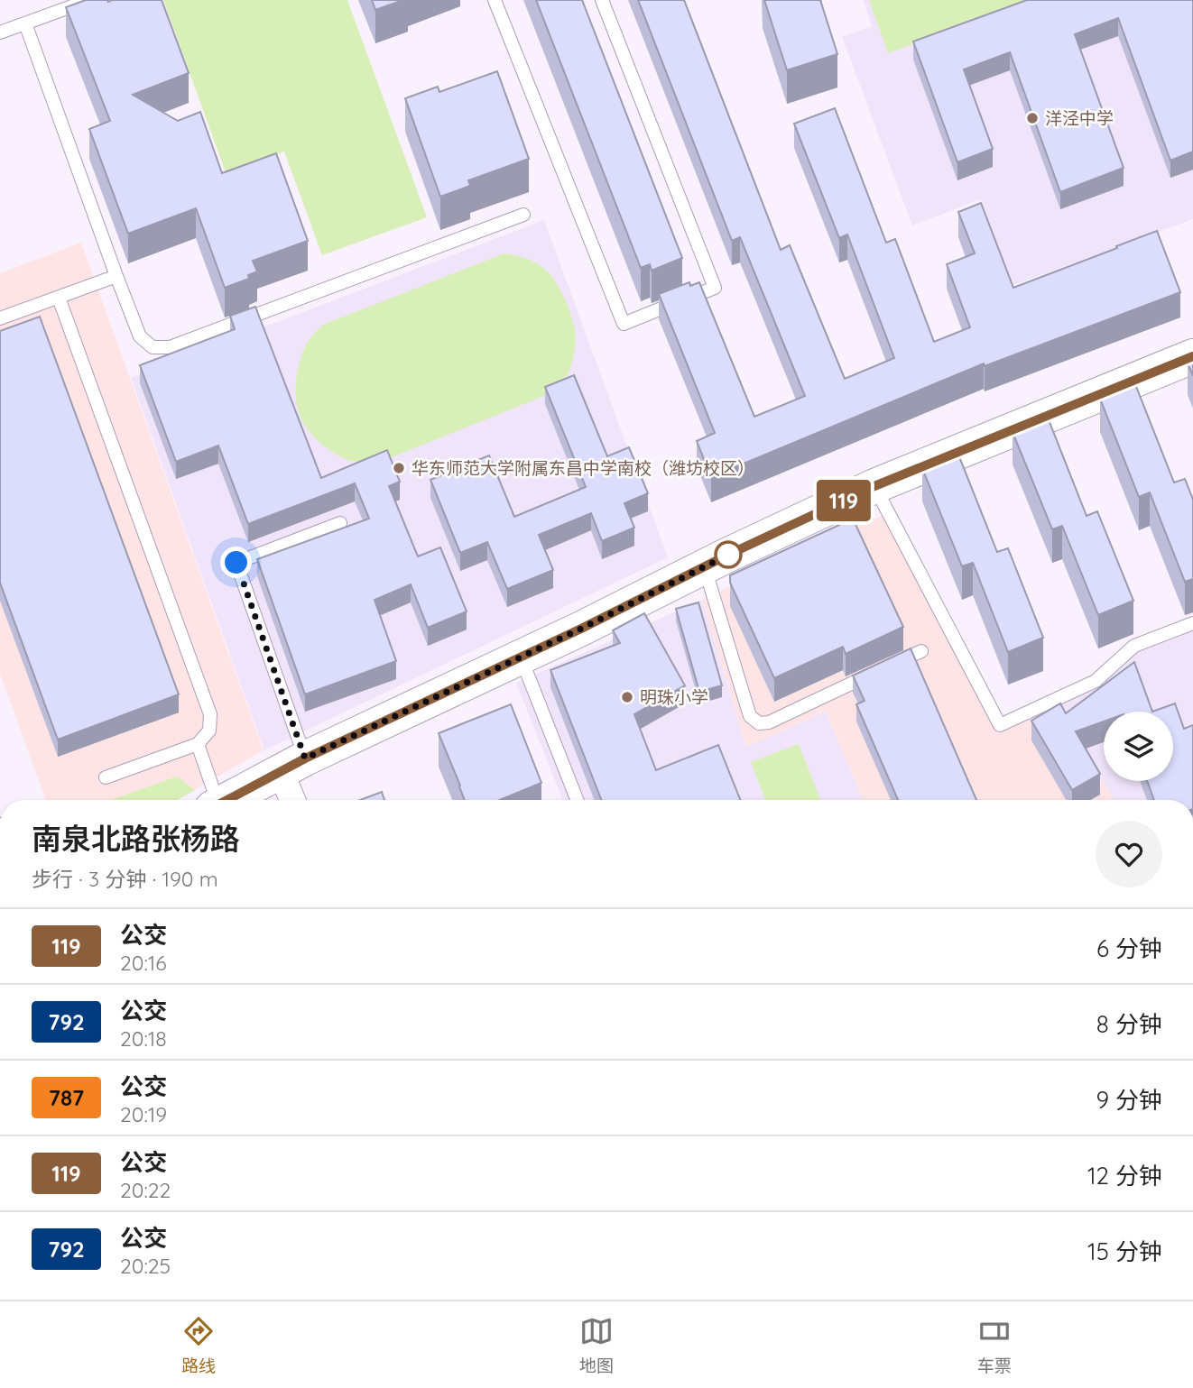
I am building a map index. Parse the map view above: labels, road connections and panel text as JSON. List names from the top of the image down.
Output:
{
  "places": ["洋泾中学", "华东师范大学附属东昌中学南校（潍坊校区）", "明珠小学"],
  "lines": ["bus line 119"],
  "page": {
    "on_map": "119",
    "heading": ["南泉北路张杨路", "步行 · 3 分钟 · 190 m"],
    "list": [
      {
        "mark": "119",
        "name": "公交",
        "note": "20:16",
        "value": "6 分钟"
      },
      {
        "mark": "792",
        "name": "公交",
        "note": "20:18",
        "value": "8 分钟"
      },
      {
        "mark": "787",
        "name": "公交",
        "note": "20:19",
        "value": "9 分钟"
      },
      {
        "mark": "119",
        "name": "公交",
        "note": "20:22",
        "value": "12 分钟"
      },
      {
        "mark": "792",
        "name": "公交",
        "note": "20:25",
        "value": "15 分钟"
      }
    ],
    "tabs": ["路线", "地图", "车票"]
  }
}
